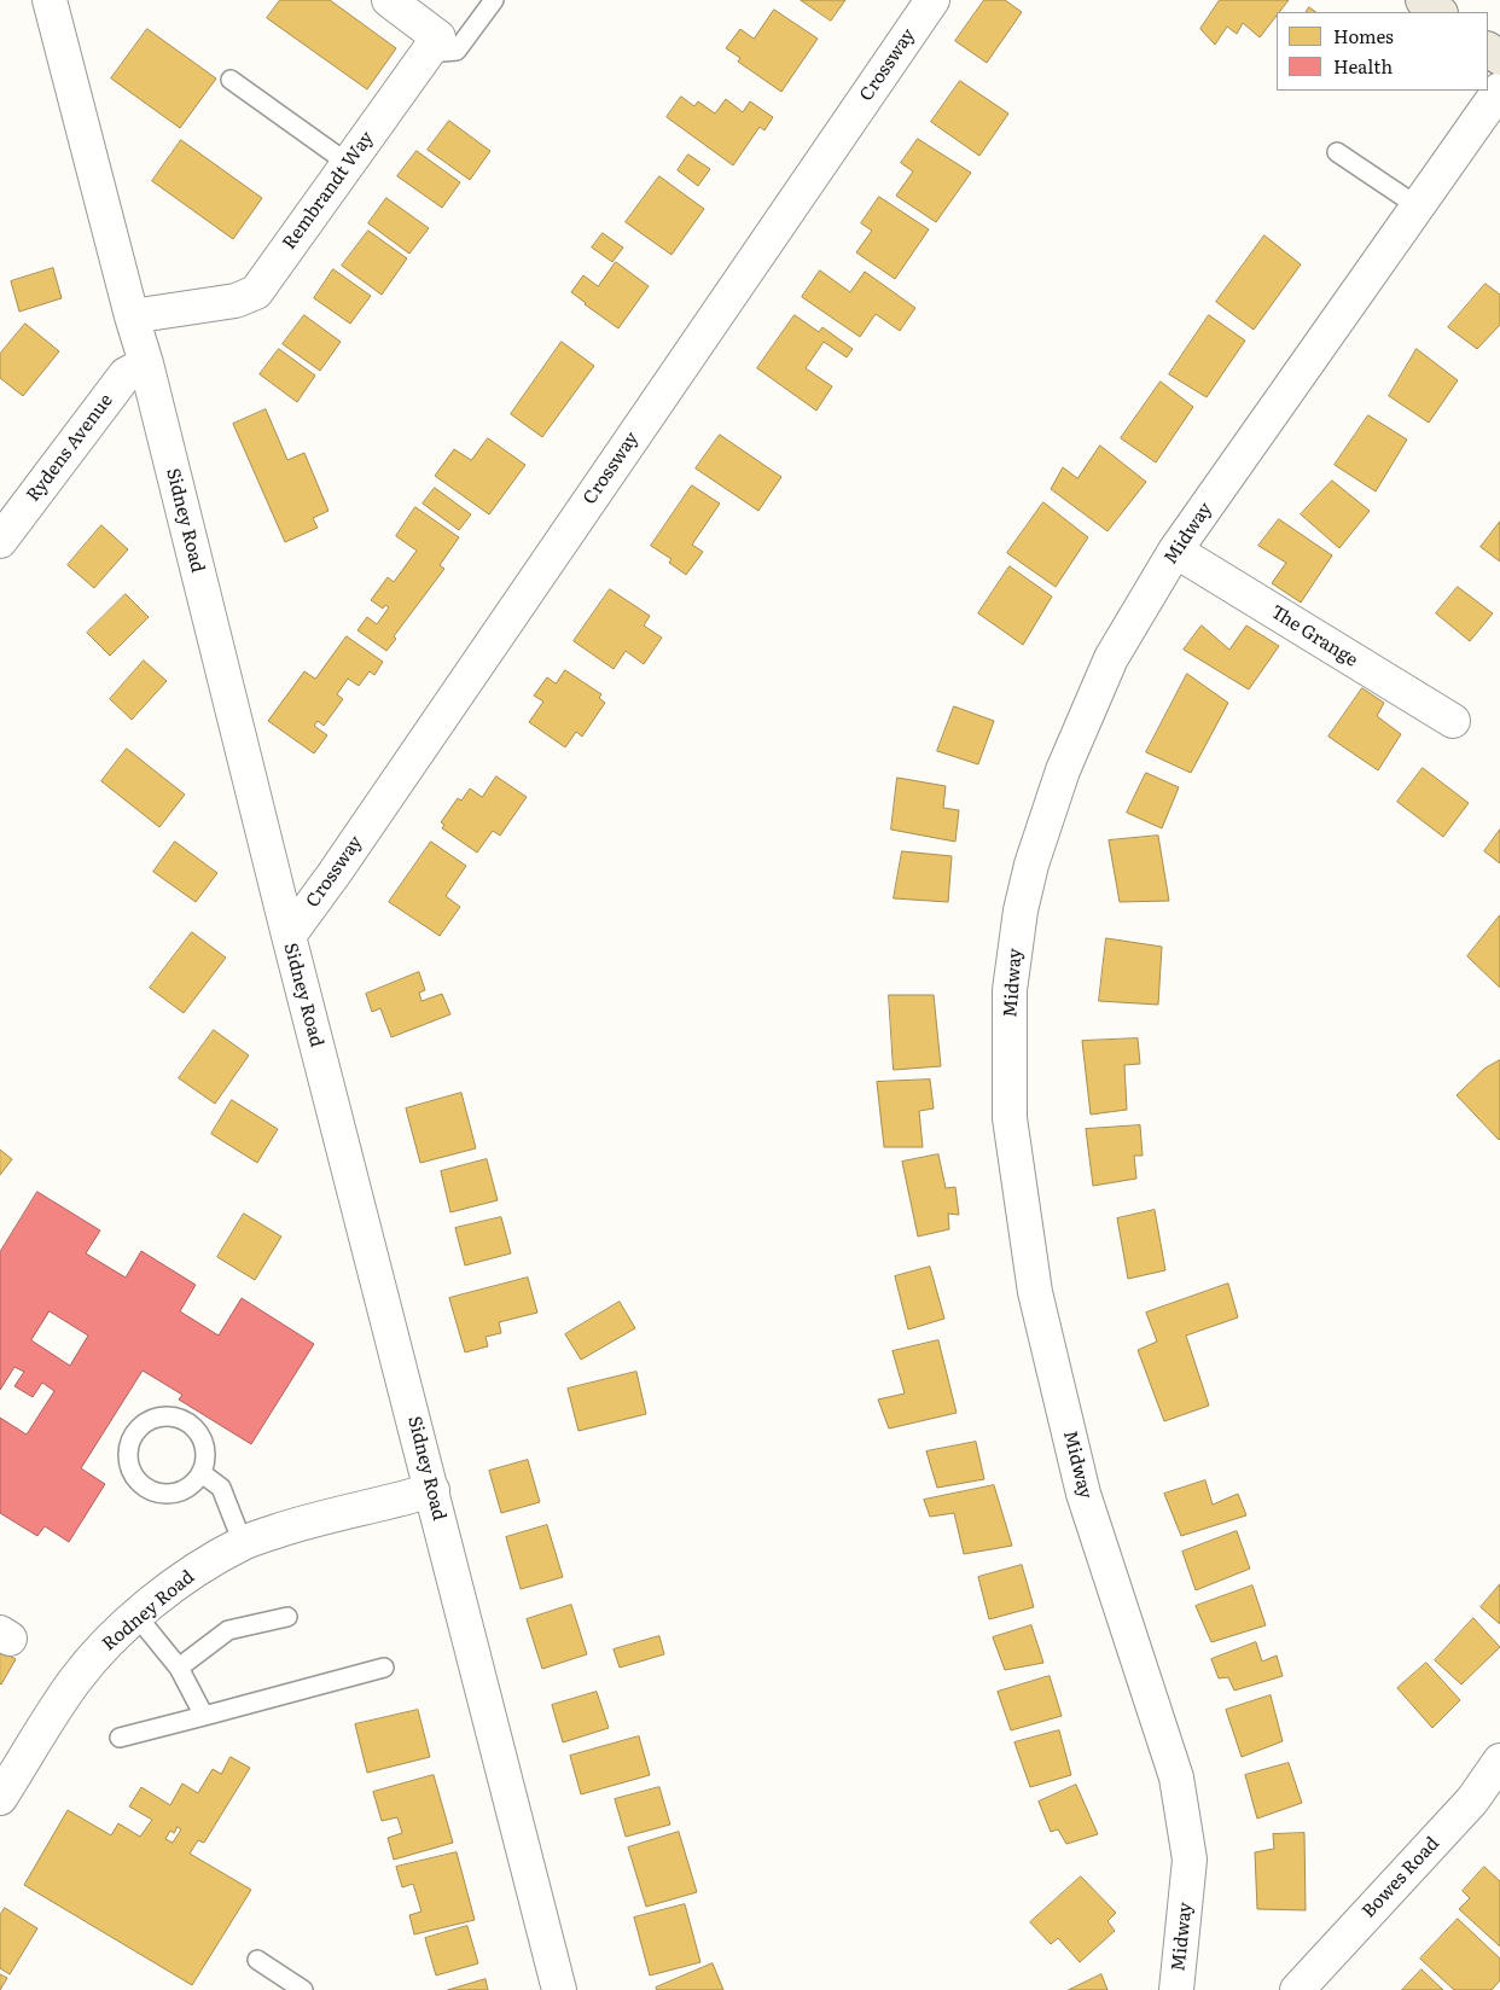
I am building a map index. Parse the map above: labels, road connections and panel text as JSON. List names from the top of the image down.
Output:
{
  "streets": {
    "street": [
      "Crossway",
      "Rembrandt Way",
      "Rydens Avenue",
      "Sidney Road",
      "Midway",
      "The Grange",
      "Rodney Road",
      "Bowes Road"
    ]
  },
  "crossings": [
    ["Crossway", "Sidney Road"],
    ["Rembrandt Way", "Sidney Road"],
    ["Rydens Avenue", "Sidney Road"],
    ["Sidney Road", "Rodney Road"],
    ["Midway", "The Grange"]
  ],
  "legend": ["Homes", "Health"]
}
